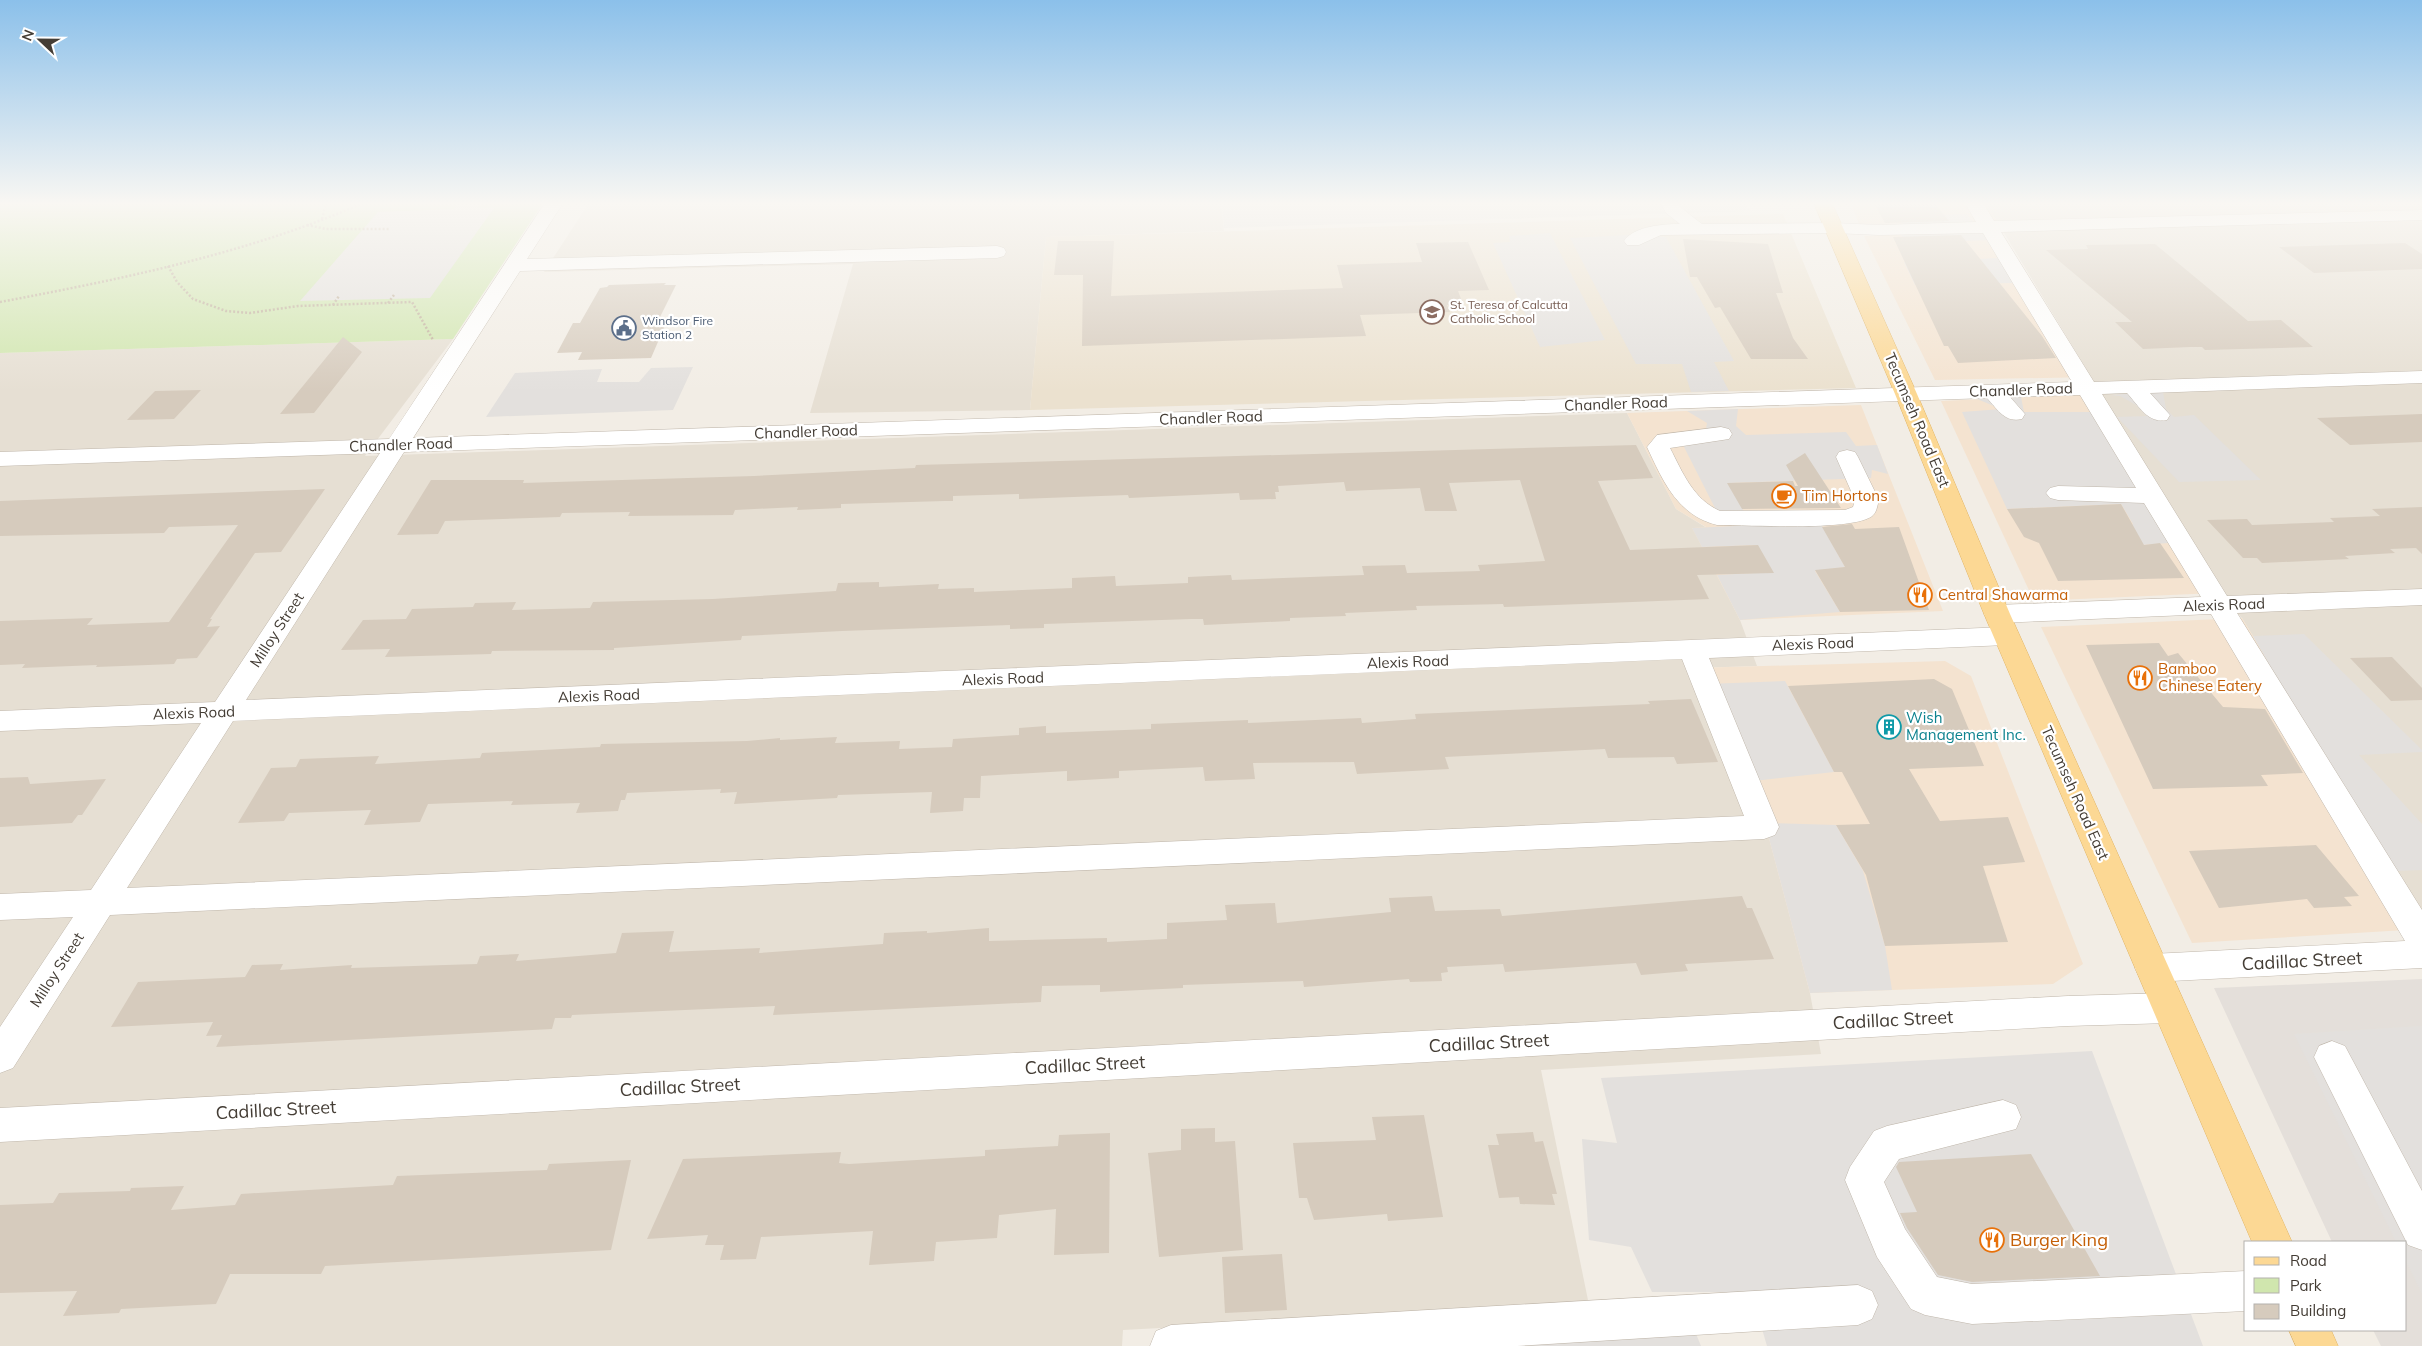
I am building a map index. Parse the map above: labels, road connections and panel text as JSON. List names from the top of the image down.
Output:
{
  "streets": {
    "main road": ["Tecumseh Road East"],
    "street": [
      "Chandler Road",
      "Alexis Road",
      "Milloy Street",
      "Cadillac Street"
    ]
  },
  "crossings": [
    ["Chandler Road", "Tecumseh Road East"],
    ["Chandler Road", "Milloy Street"],
    ["Tecumseh Road East", "Alexis Road"],
    ["Tecumseh Road East", "Cadillac Street"],
    ["Alexis Road", "Milloy Street"]
  ],
  "places": {
    "school or university": ["St. Teresa of Calcutta Catholic School"],
    "public building": ["Windsor Fire Station 2"],
    "cafe": ["Tim Hortons"],
    "restaurant": ["Central Shawarma", "Bamboo Chinese Eatery", "Burger King"],
    "building": ["Wish Management Inc."]
  },
  "legend": ["Road", "Park", "Building"],
  "north": "left"
}
